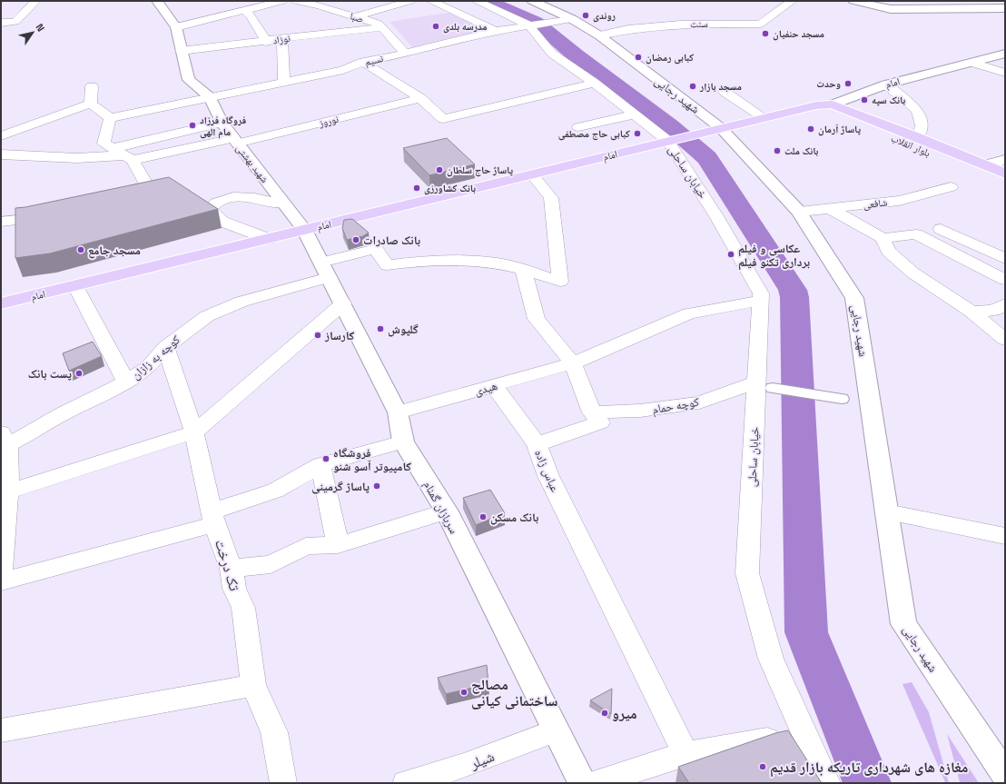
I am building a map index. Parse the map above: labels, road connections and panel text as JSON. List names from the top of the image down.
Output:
{
  "streets": {
    "main road": ["امام", "بلوار انقلاب"],
    "street": [
      "صبا",
      "سنت",
      "نوزاد",
      "نسیم",
      "شهید رجایی",
      "نوروز",
      "شهید بهشتی",
      "خیابان ساحلی",
      "شافعی",
      "کوچه به زازان",
      "هیدی",
      "کوچه حمام",
      "عباس زاده",
      "سربازان گمنام",
      "تک درخت",
      "شیلر"
    ]
  },
  "crossings": [
    ["صبا", "نوزاد"],
    ["صبا", "نسیم"],
    ["سنت", "شهید رجایی"],
    ["نوزاد", "شهید بهشتی"],
    ["نسیم", "شهید رجایی"],
    ["نسیم", "شهید بهشتی"],
    ["امام", "شهید رجایی"],
    ["امام", "بلوار انقلاب"],
    ["امام", "شهید بهشتی"],
    ["امام", "خیابان ساحلی"],
    ["امام", "سربازان گمنام"],
    ["شهید رجایی", "شافعی"],
    ["نوروز", "شهید بهشتی"],
    ["شهید بهشتی", "سربازان گمنام"],
    ["خیابان ساحلی", "کوچه حمام"],
    ["کوچه به زازان", "عباس زاده"],
    ["کوچه به زازان", "سربازان گمنام"],
    ["کوچه به زازان", "تک درخت"],
    ["هیدی", "عباس زاده"],
    ["هیدی", "سربازان گمنام"],
    ["کوچه حمام", "عباس زاده"],
    ["سربازان گمنام", "شیلر"]
  ],
  "places": [
    "روندی",
    "مدرسه بلدی",
    "مسجد حنفیان",
    "کبابی رمضان",
    "وحدت",
    "مسجد بازار",
    "بانک سپه",
    "فروگاه فرزاد مام الهی",
    "پاساژ آرمان",
    "کبابی حاج مصطفی",
    "بانک ملت",
    "پاساژ حاج سلطان",
    "بانک کشاورزی",
    "بانک صادرات",
    "مسجد جامع",
    "عکاسی و فیلم برداری تکنو فیلم",
    "گلپوش",
    "کارساز",
    "پست بانک",
    "فروشگاه کامپیوتر آسو شنو",
    "پاساژ گرمینی",
    "بانک مسکن",
    "مصالح ساختمانی کیانی",
    "میرو",
    "مغازه های شهرداری تاریکه بازار قدیم"
  ],
  "north": "top right"
}
